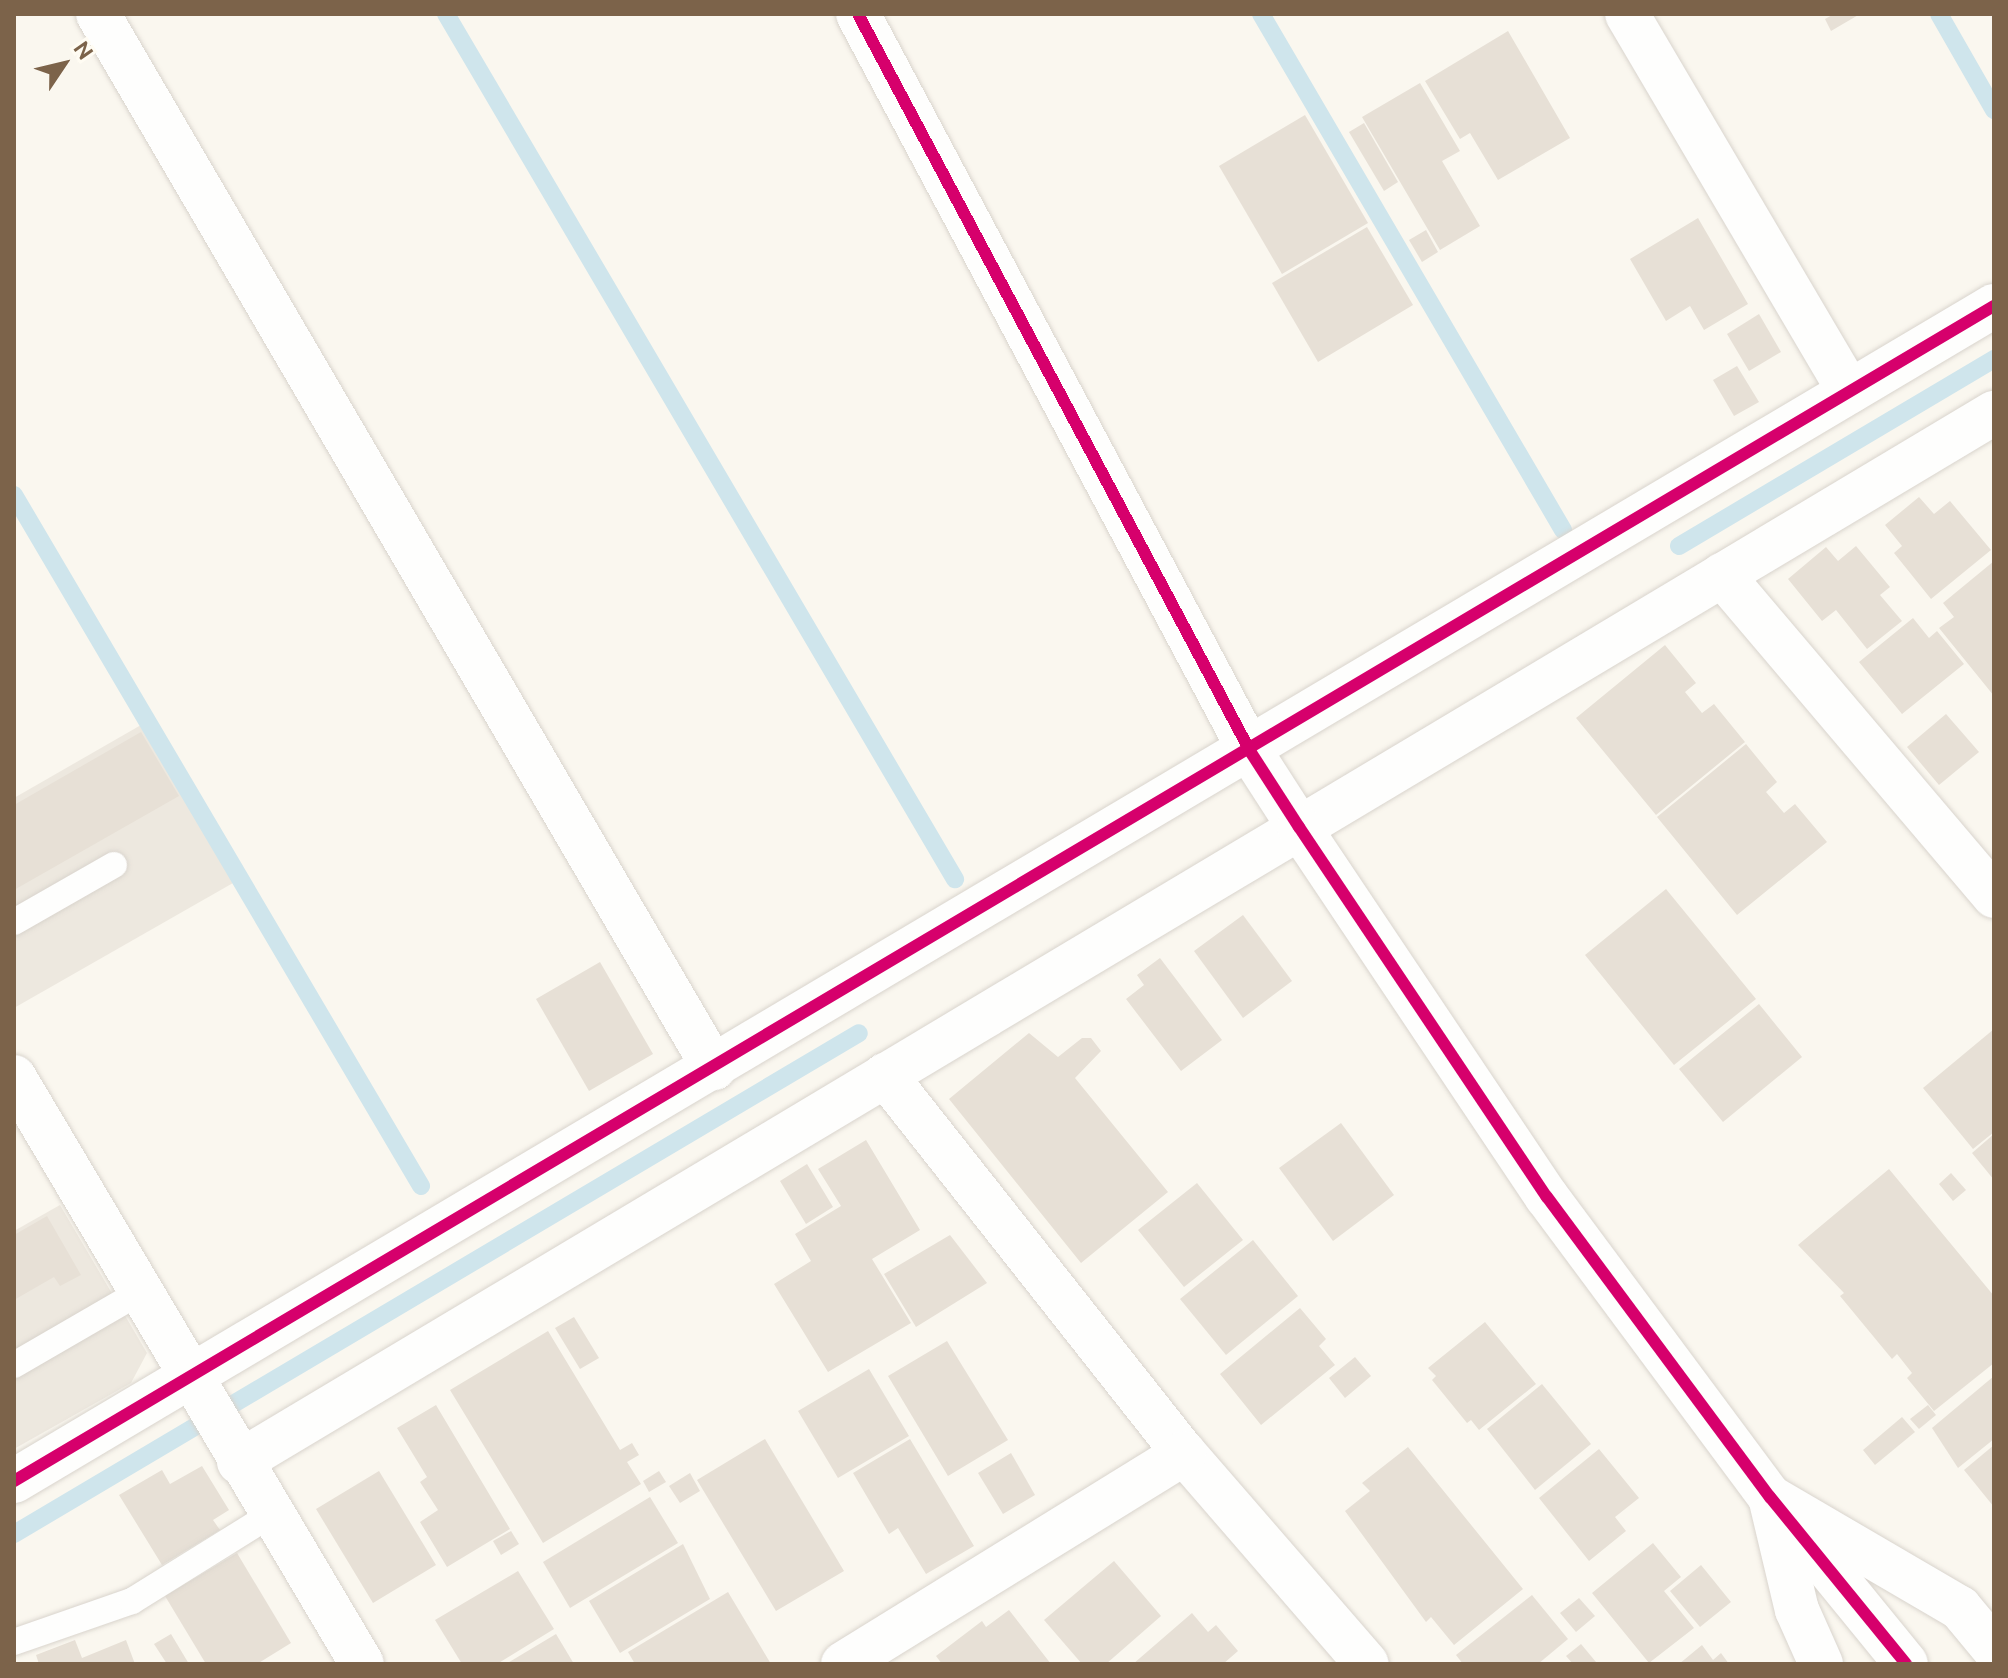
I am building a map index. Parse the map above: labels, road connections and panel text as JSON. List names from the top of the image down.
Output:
{
  "north": "top right"
}
